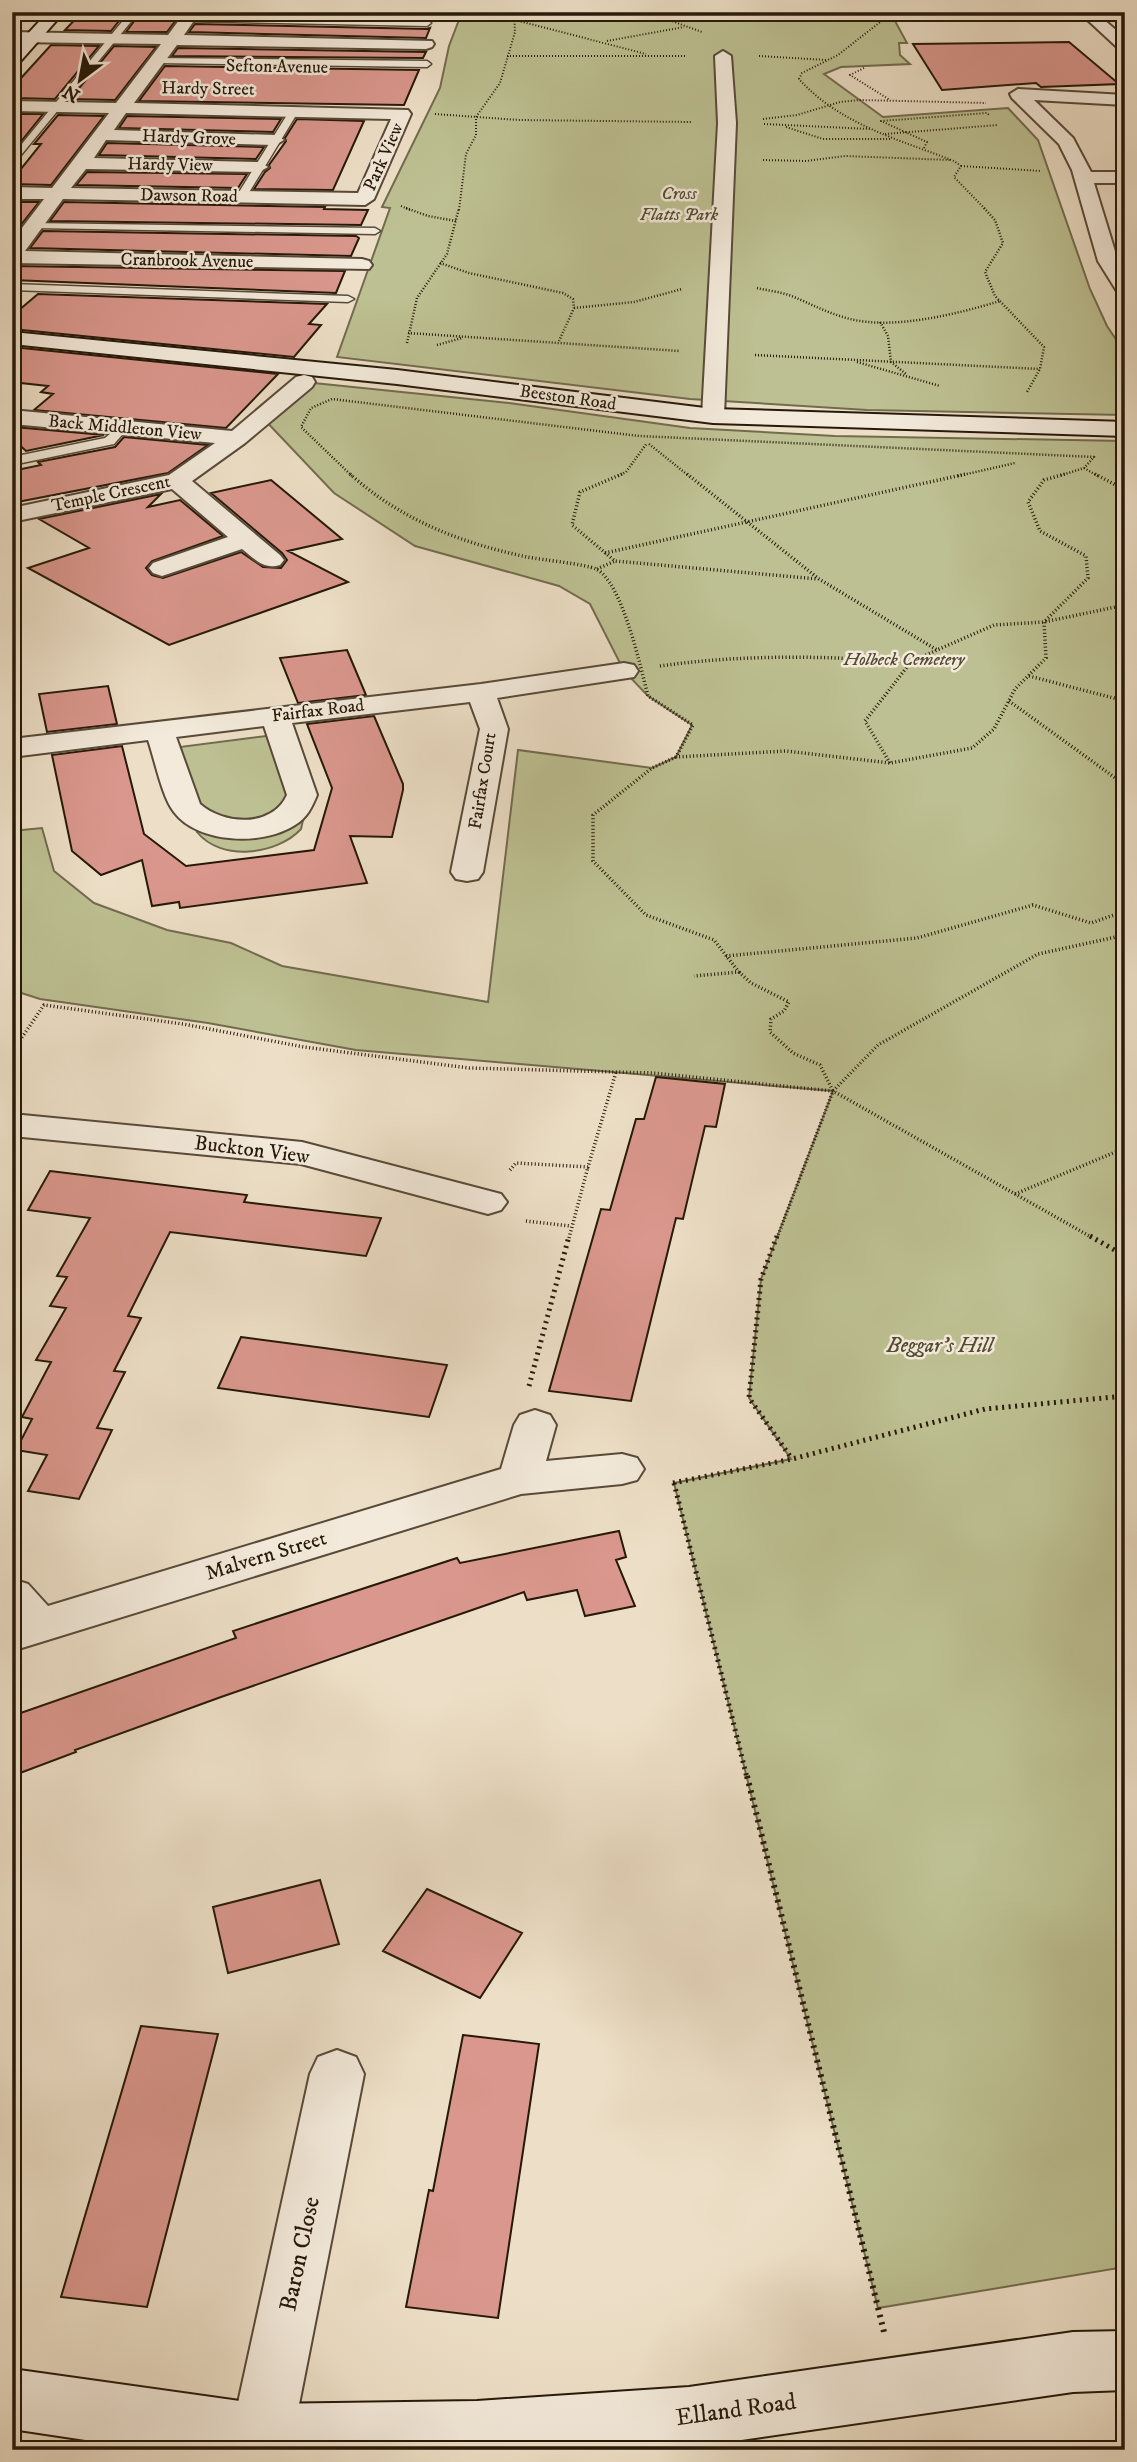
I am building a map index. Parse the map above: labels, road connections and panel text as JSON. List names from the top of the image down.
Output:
{
  "streets": {
    "street": [
      "Hardy Street",
      "Hardy Grove",
      "Park View",
      "Hardy View",
      "Dawson Road",
      "Cranbrook Avenue",
      "Beeston Road",
      "Back Middleton View",
      "Temple Crescent",
      "Fairfax Road",
      "Fairfax Court",
      "Buckton View",
      "Malvern Street",
      "Baron Close",
      "Elland Road"
    ]
  },
  "crossings": [
    ["Hardy Street", "Park View"],
    ["Park View", "Dawson Road"],
    ["Back Middleton View", "Temple Crescent"],
    ["Fairfax Road", "Fairfax Court"],
    ["Baron Close", "Elland Road"]
  ],
  "parks": ["Cross Flatts Park", "Holbeck Cemetery", "Beggar's Hill"],
  "north": "bottom left"
}
